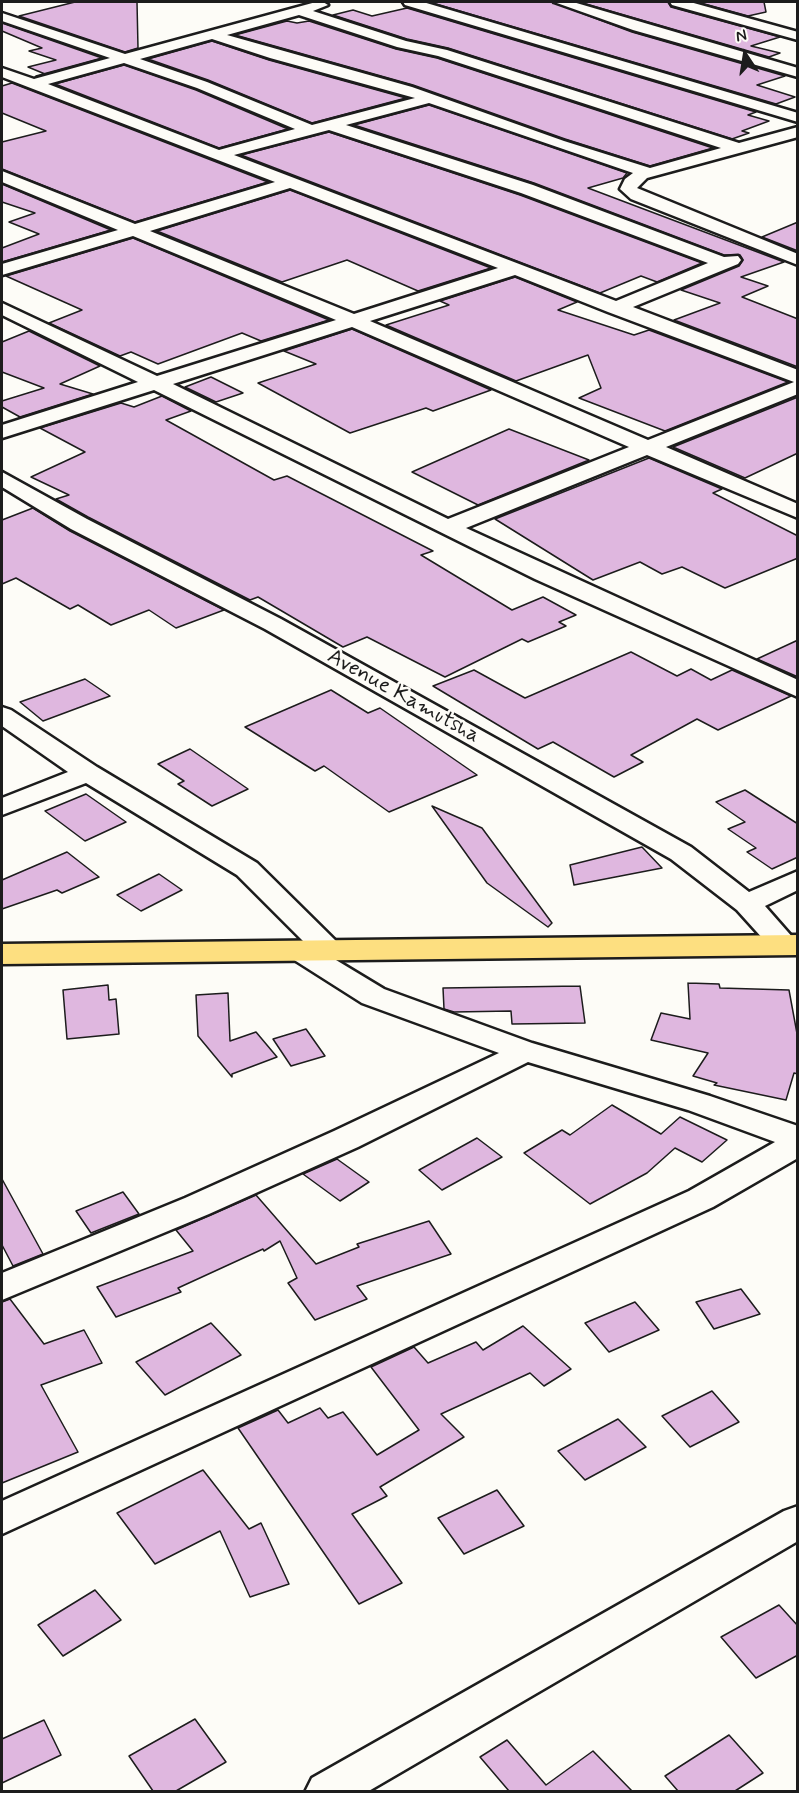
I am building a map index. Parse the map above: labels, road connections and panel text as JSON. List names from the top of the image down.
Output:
{
  "streets": {
    "street": ["Avenue Kamutsha"]
  },
  "north": "top"
}
